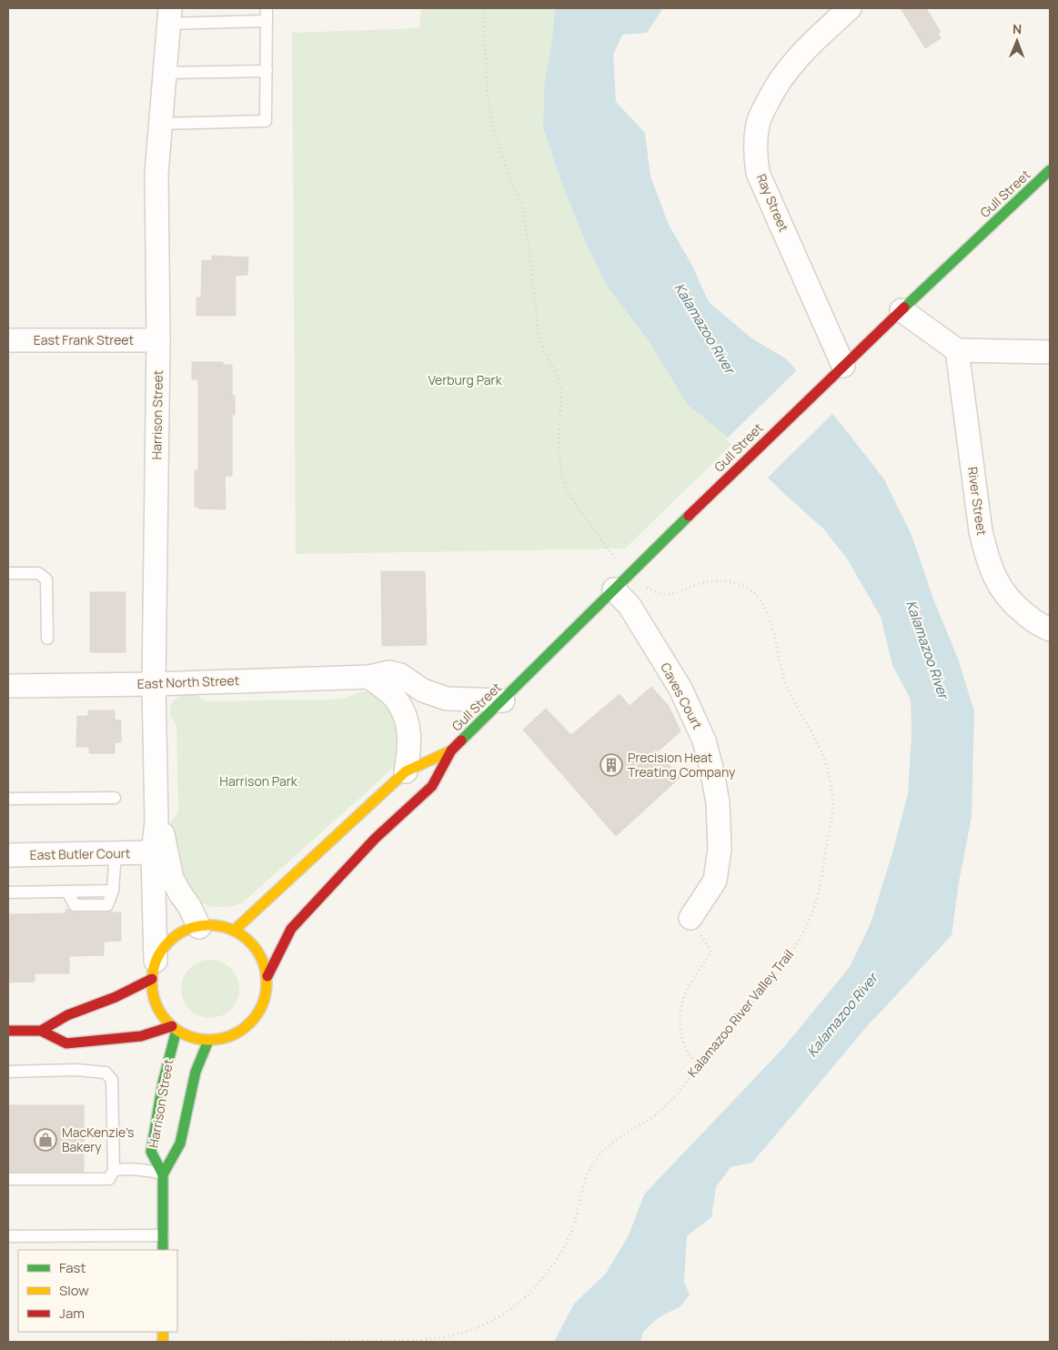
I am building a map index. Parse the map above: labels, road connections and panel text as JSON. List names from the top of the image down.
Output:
{
  "streets": {
    "street": [
      "Gull Street",
      "Ray Street",
      "East Frank Street",
      "Harrison Street",
      "River Street",
      "East North Street",
      "Caves Court",
      "East Butler Court"
    ],
    "path": ["Kalamazoo River Valley Trail"]
  },
  "crossings": [
    ["Gull Street", "Ray Street"],
    ["Gull Street", "Harrison Street"],
    ["Gull Street", "East North Street"],
    ["Gull Street", "Caves Court"],
    ["Gull Street", "Kalamazoo River Valley Trail"],
    ["East Frank Street", "Harrison Street"],
    ["Harrison Street", "East North Street"],
    ["Harrison Street", "East Butler Court"]
  ],
  "water": ["Kalamazoo River"],
  "parks": ["Verburg Park", "Harrison Park"],
  "places": {
    "building": ["Precision Heat Treating Company"],
    "shop": ["MacKenzie's Bakery"]
  },
  "legend": ["Fast", "Slow", "Jam"],
  "north": "top"
}
